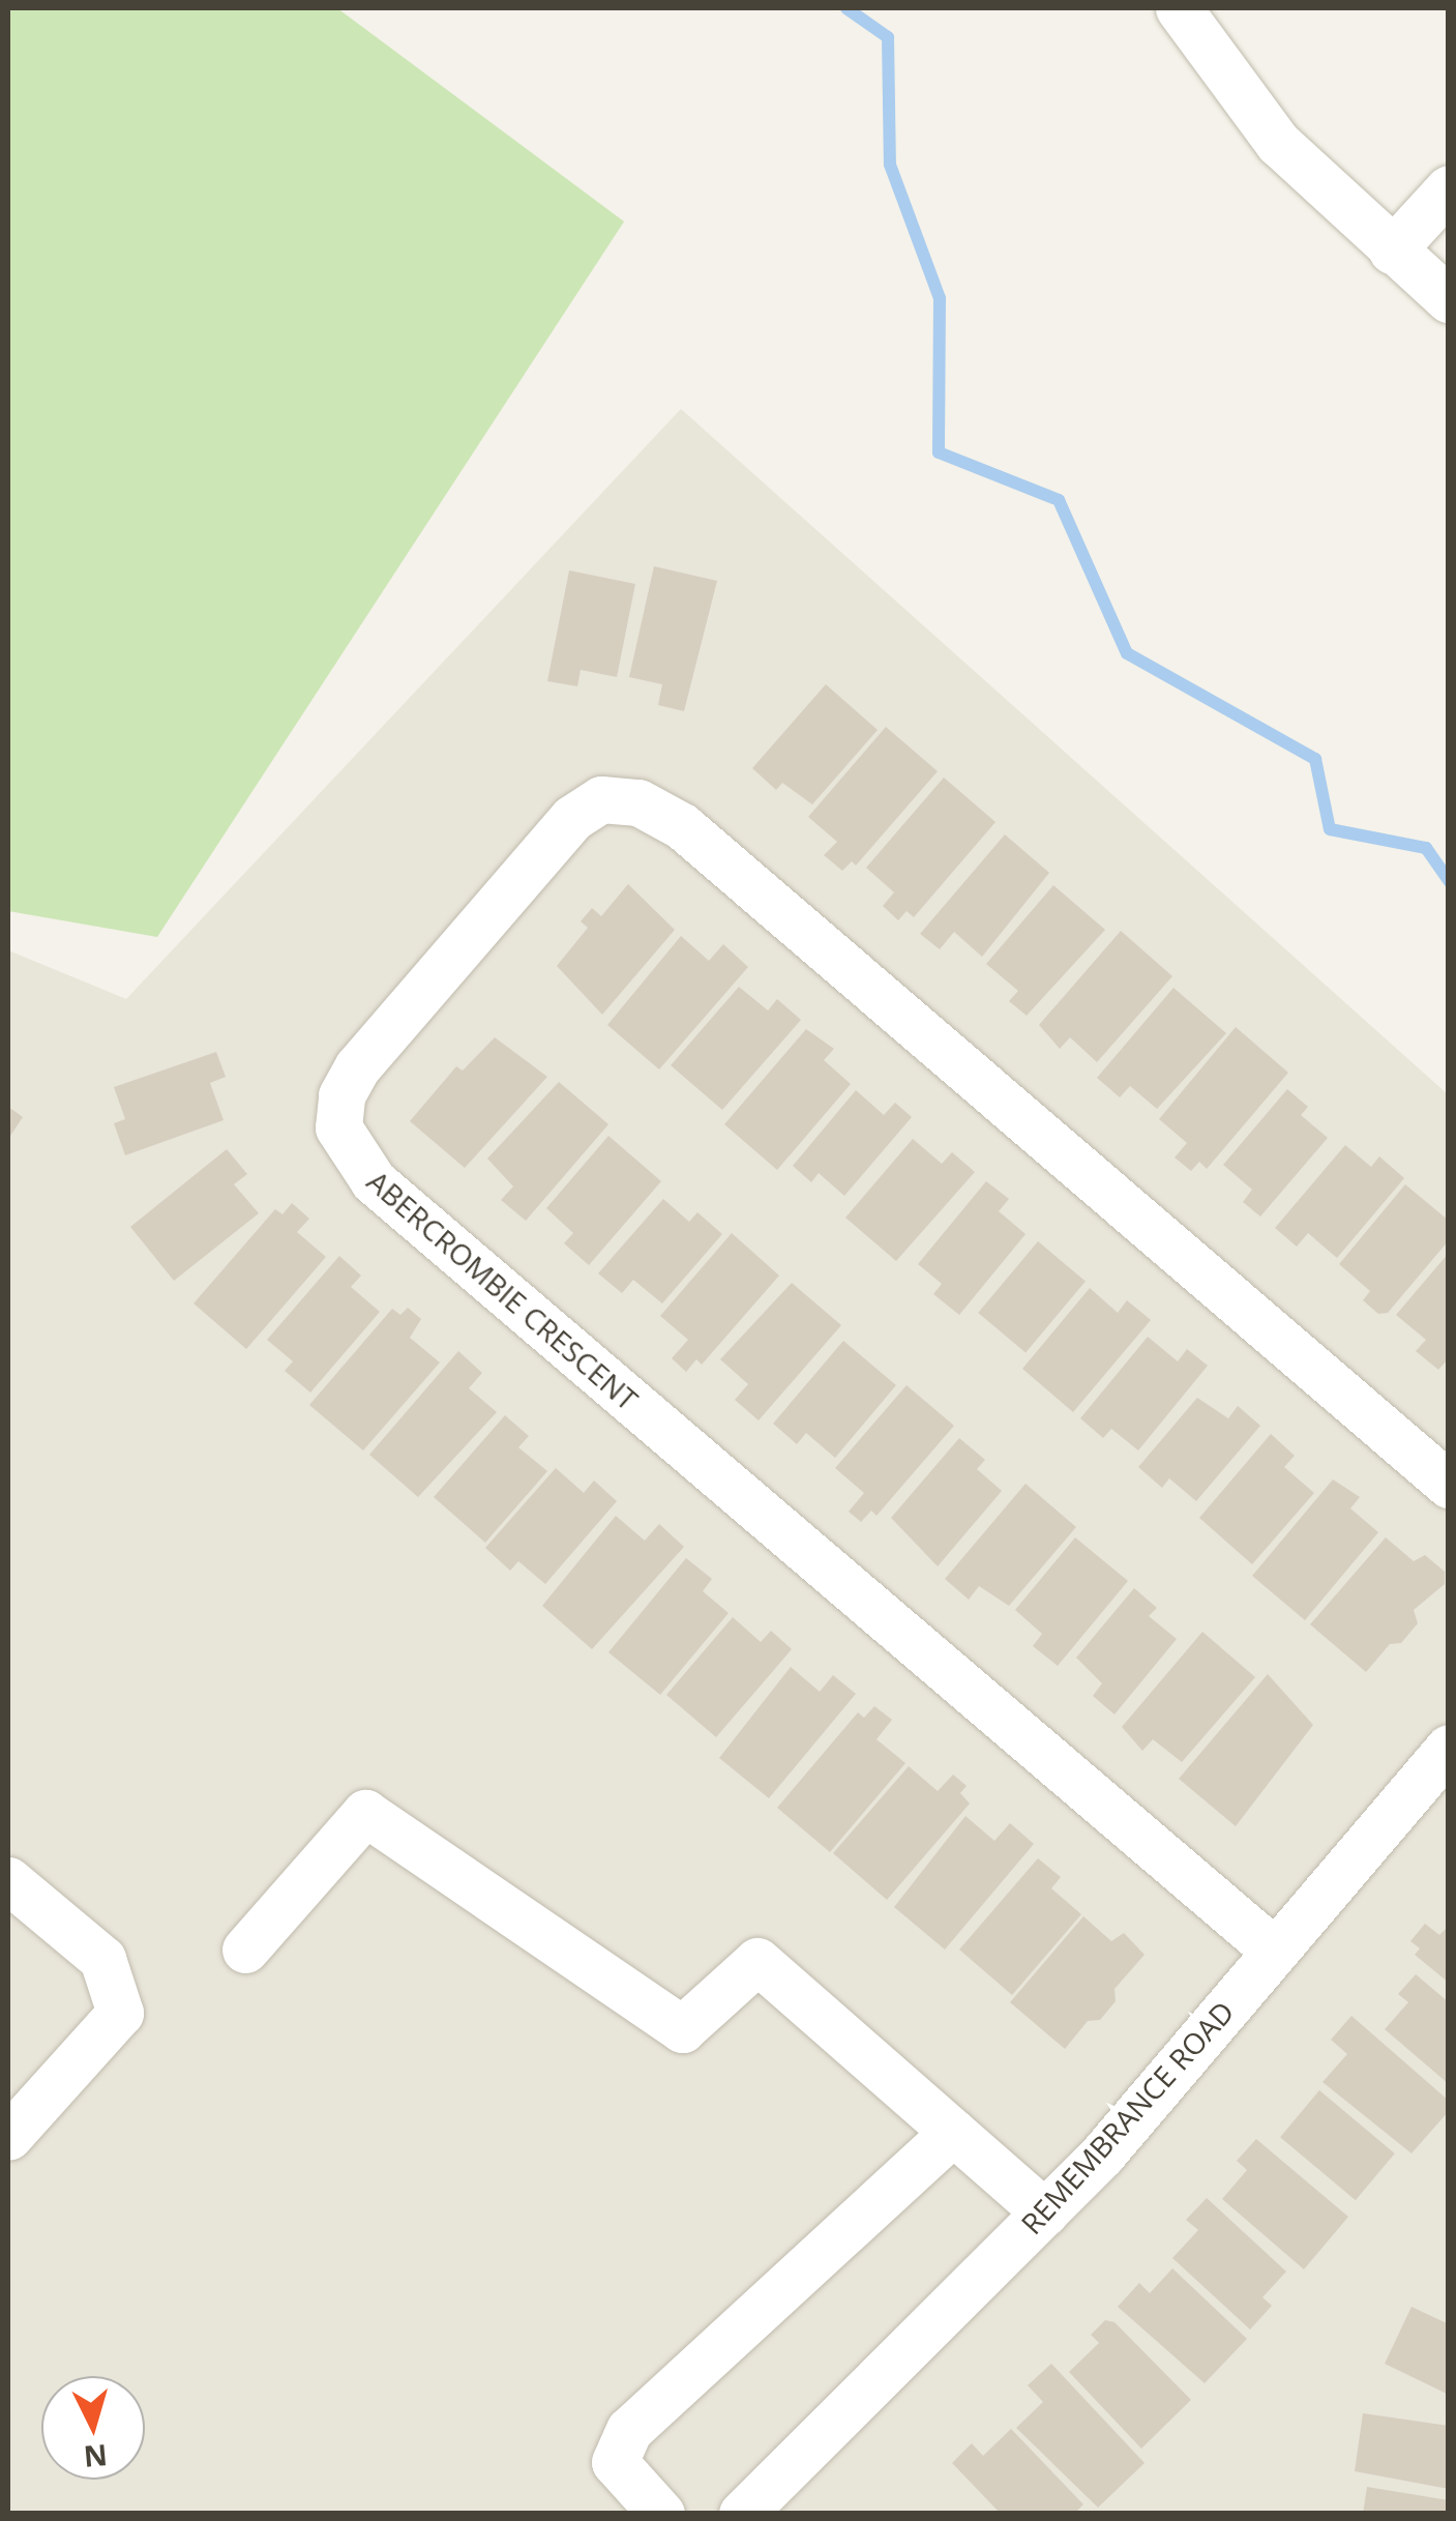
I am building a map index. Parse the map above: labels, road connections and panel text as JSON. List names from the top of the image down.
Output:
{
  "streets": {
    "street": ["ABERCROMBIE CRESCENT", "REMEMBRANCE ROAD"]
  },
  "crossings": [
    ["ABERCROMBIE CRESCENT", "REMEMBRANCE ROAD"]
  ],
  "north": "bottom"
}
